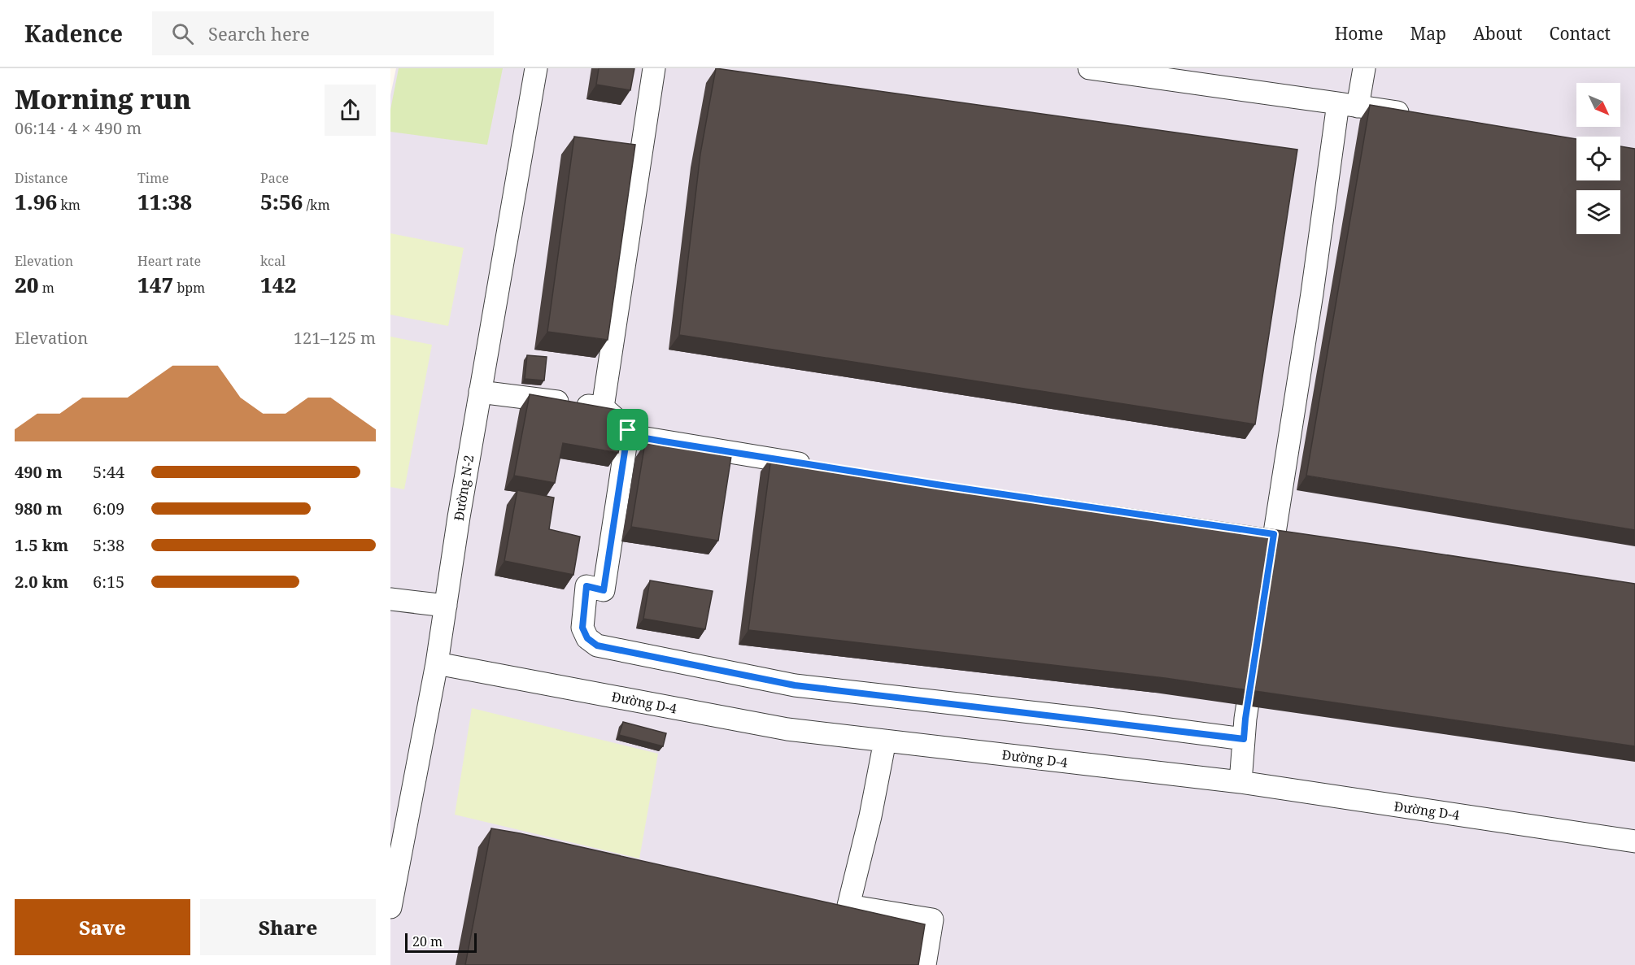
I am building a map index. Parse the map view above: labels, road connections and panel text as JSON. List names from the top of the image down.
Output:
{
  "streets": {
    "street": ["Đường N-2", "Đường D-4"]
  },
  "crossings": [
    ["Đường N-2", "Đường D-4"]
  ],
  "scale_bar": "20 m",
  "north": "bottom right",
  "page": {
    "header": "Kadence",
    "search": "Search here",
    "nav": [
      "Home",
      "Map",
      "About",
      "Contact"
    ],
    "heading": ["Morning run", "06:14 · 4 × 490 m"],
    "stats": [
      ["Distance", "1.96 km"],
      ["Time", "11:38"],
      ["Pace", "5:56 /km"],
      ["Elevation", "20 m"],
      ["Heart rate", "147 bpm"],
      ["kcal", "142"]
    ],
    "chart": ["Elevation", "121–125 m"],
    "list": [
      {
        "name": "490 m",
        "note": "5:44"
      },
      {
        "name": "980 m",
        "note": "6:09"
      },
      {
        "name": "1.5 km",
        "note": "5:38"
      },
      {
        "name": "2.0 km",
        "note": "6:15"
      }
    ],
    "buttons": ["Save", "Share"],
    "scale": "20 m"
  }
}
